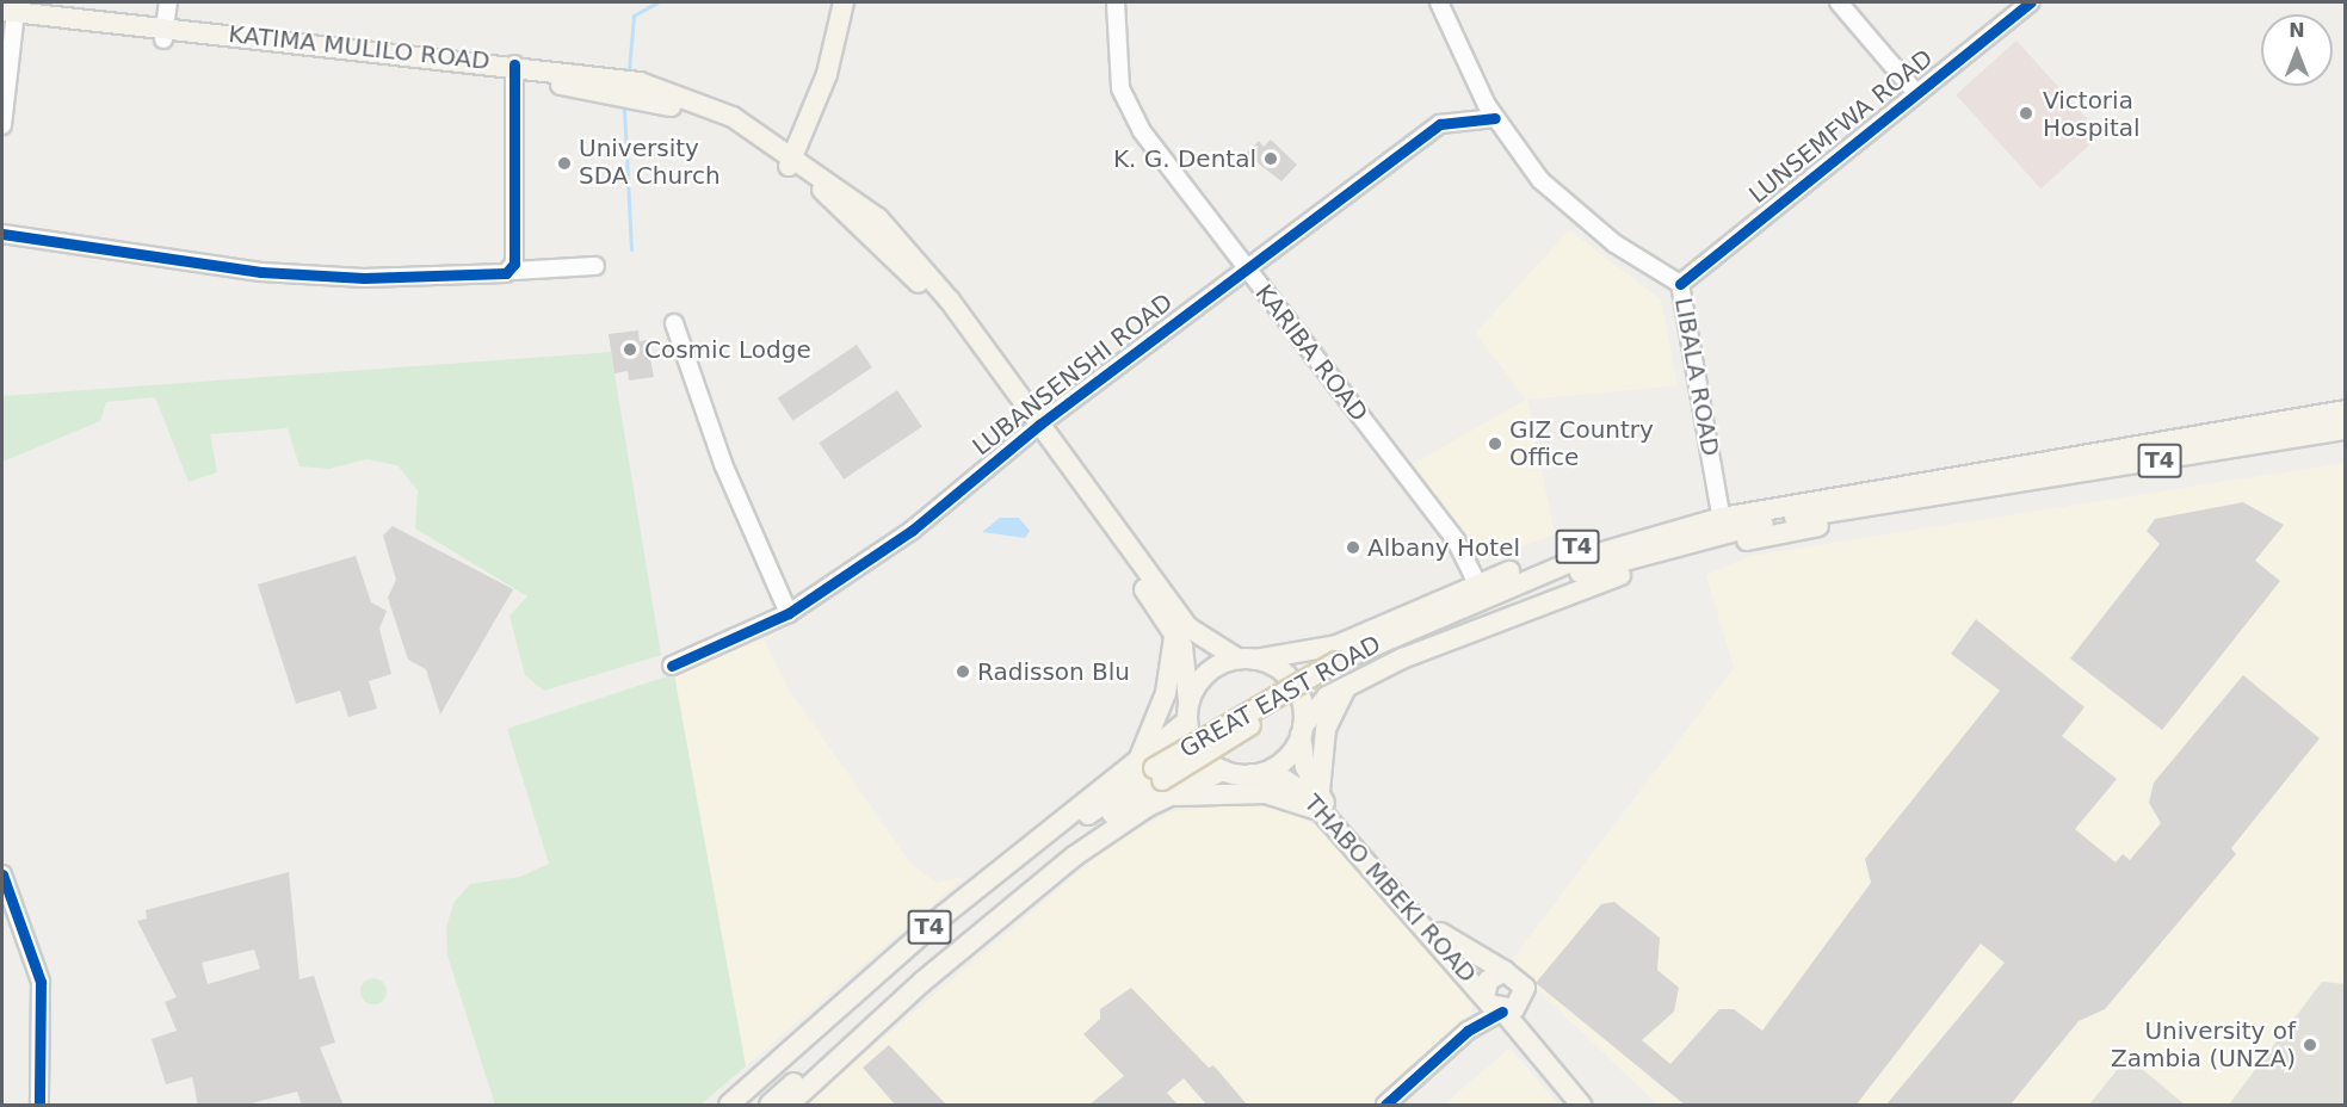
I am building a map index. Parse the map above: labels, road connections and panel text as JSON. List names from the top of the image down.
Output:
{
  "streets": {
    "main road": [
      "KATIMA MULILO ROAD",
      "T4",
      "GREAT EAST ROAD",
      "THABO MBEKI ROAD"
    ],
    "street": [
      "LUNSEMFWA ROAD",
      "KARIBA ROAD",
      "LUBANSENSHI ROAD",
      "LIBALA ROAD"
    ]
  },
  "crossings": [
    ["KATIMA MULILO ROAD", "LUBANSENSHI ROAD"],
    ["KATIMA MULILO ROAD", "GREAT EAST ROAD"],
    ["KATIMA MULILO ROAD", "THABO MBEKI ROAD"],
    ["LUNSEMFWA ROAD", "LIBALA ROAD"],
    ["KARIBA ROAD", "LUBANSENSHI ROAD"],
    ["KARIBA ROAD", "GREAT EAST ROAD"],
    ["LUBANSENSHI ROAD", "LIBALA ROAD"],
    ["LIBALA ROAD", "GREAT EAST ROAD"],
    ["GREAT EAST ROAD", "THABO MBEKI ROAD"]
  ],
  "places": [
    "Victoria Hospital",
    "K. G. Dental",
    "University SDA Church",
    "Cosmic Lodge",
    "GIZ Country Office",
    "Albany Hotel",
    "Radisson Blu",
    "University of Zambia (UNZA)"
  ],
  "north": "top"
}
